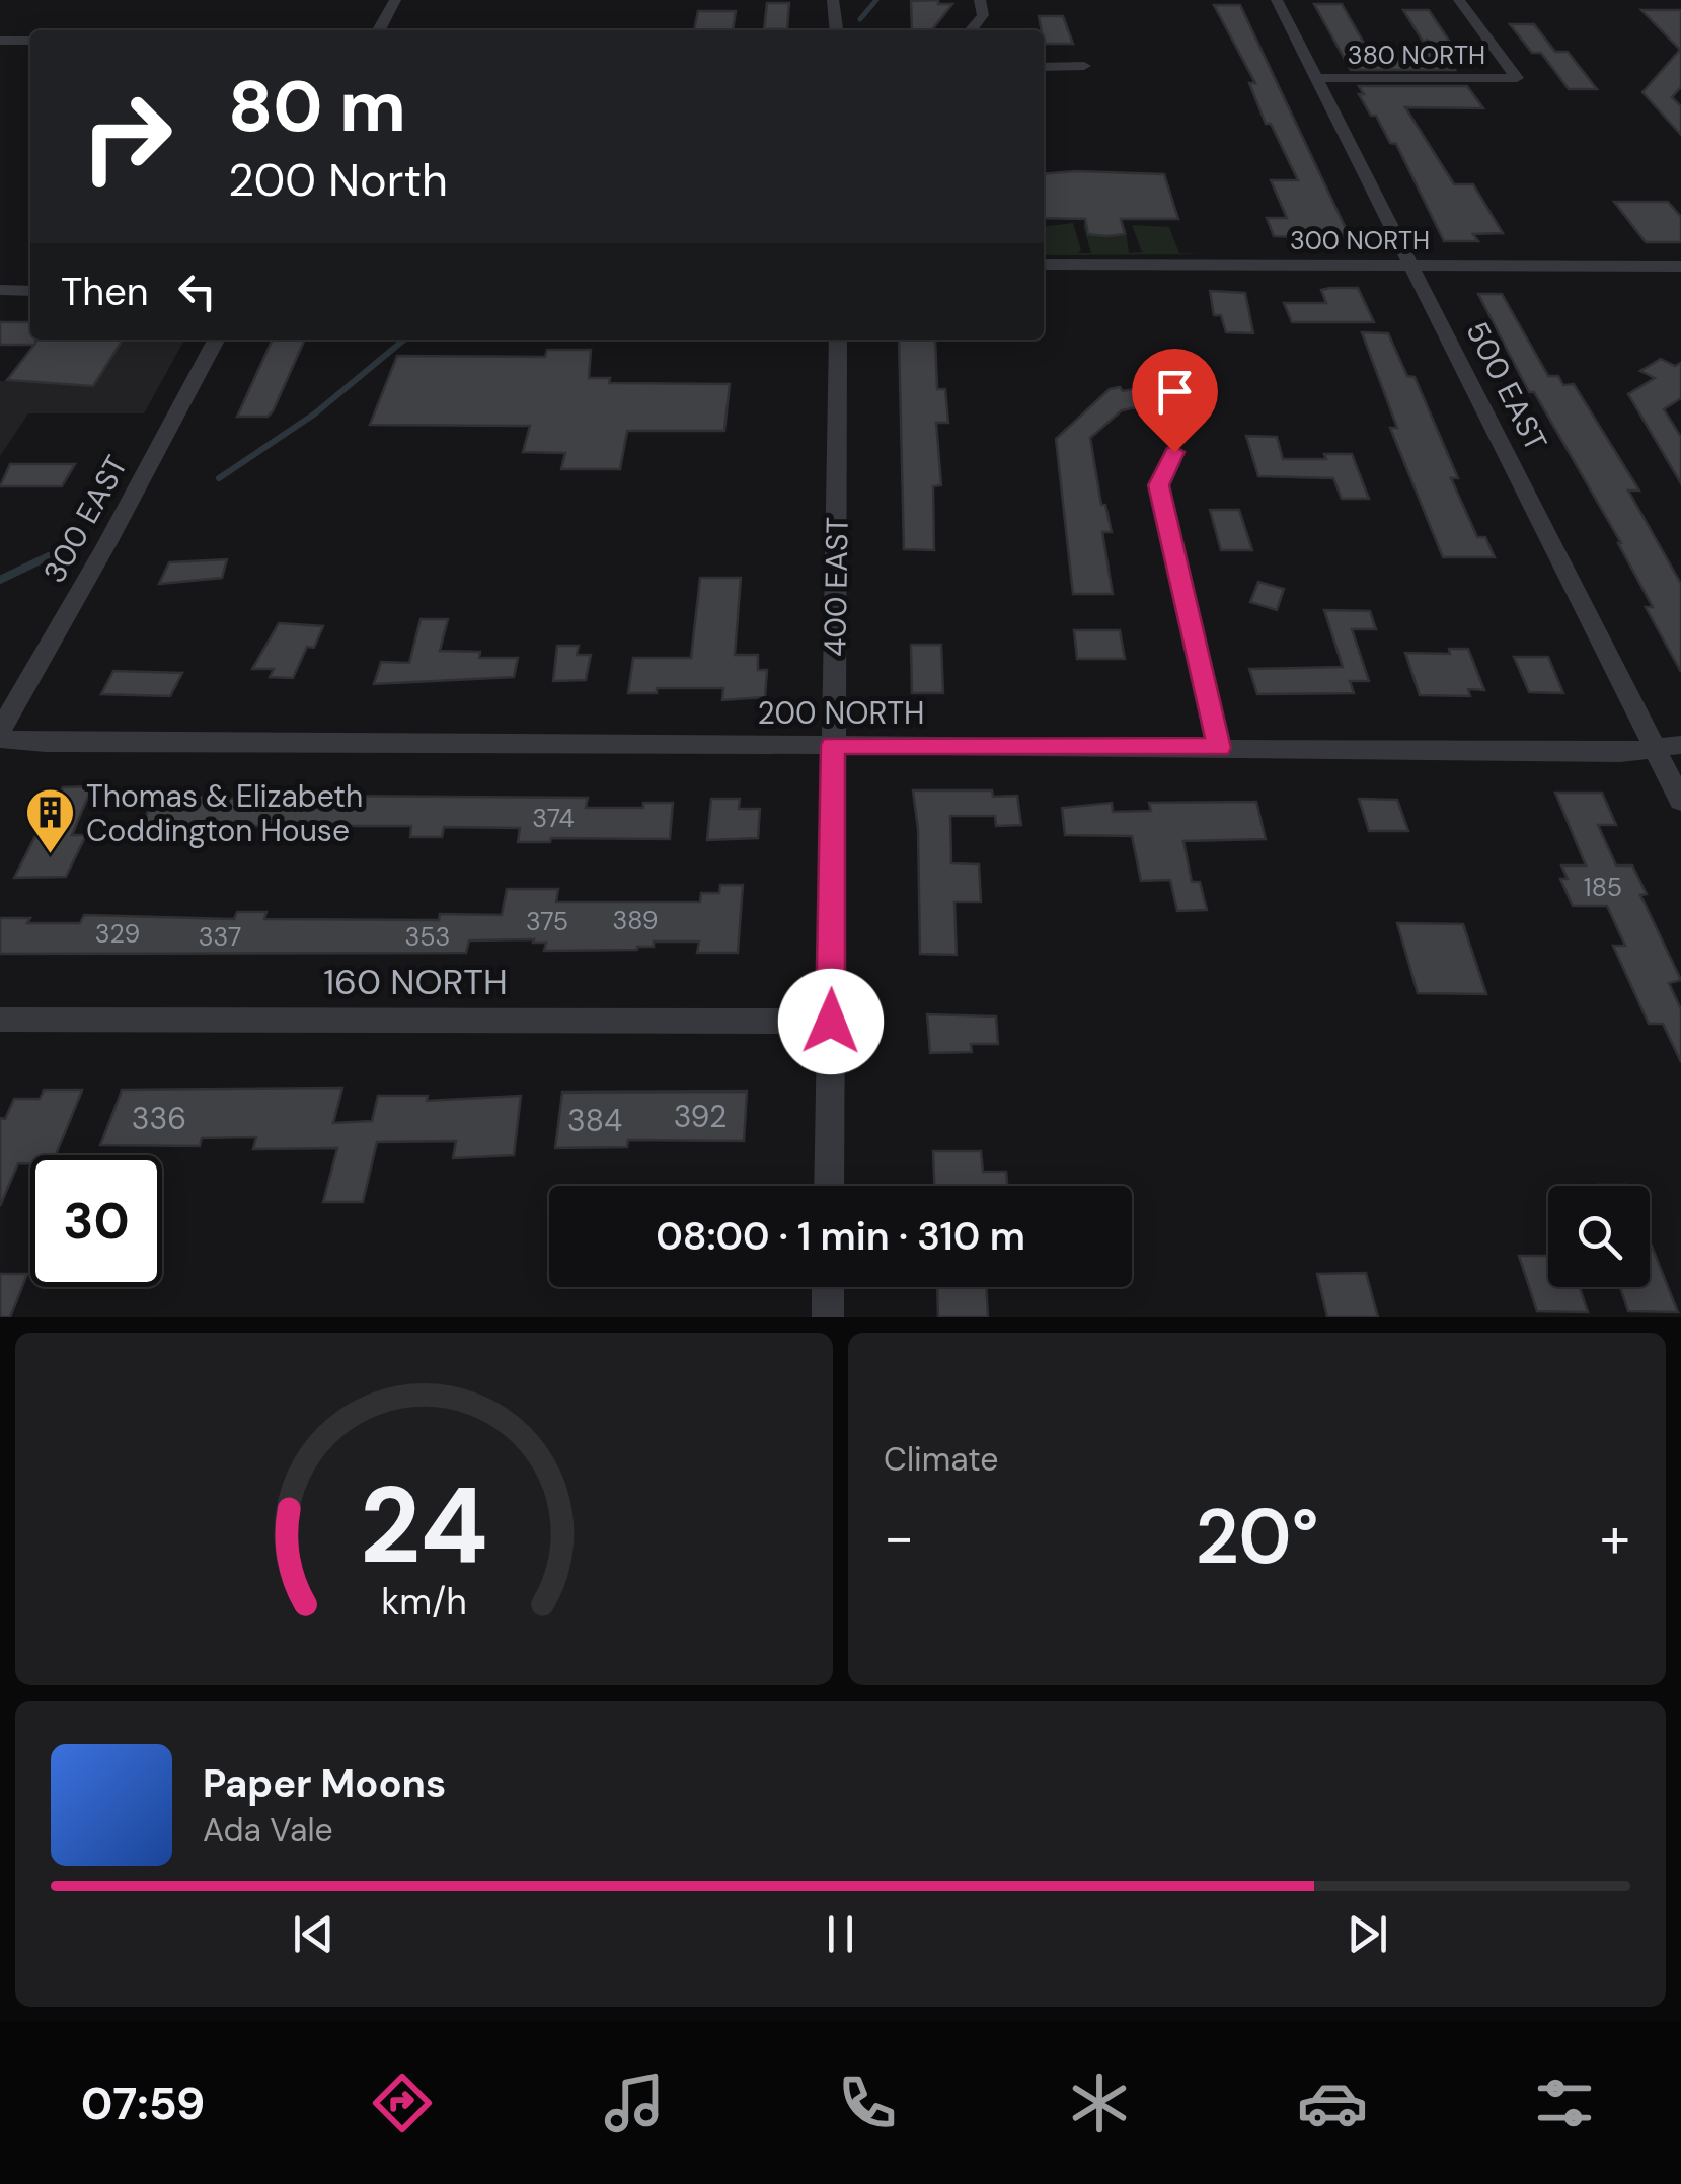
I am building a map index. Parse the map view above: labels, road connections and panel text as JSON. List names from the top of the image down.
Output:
{
  "streets": {
    "street": [
      "380 NORTH",
      "300 NORTH",
      "500 EAST",
      "300 EAST",
      "400 EAST",
      "200 NORTH",
      "160 NORTH"
    ]
  },
  "crossings": [
    ["380 NORTH", "500 EAST"],
    ["300 NORTH", "500 EAST"],
    ["500 EAST", "200 NORTH"],
    ["400 EAST", "200 NORTH"],
    ["400 EAST", "160 NORTH"]
  ],
  "places": {
    "building": ["Thomas & Elizabeth Coddington House"]
  },
  "house_numbers": [
    "374",
    "185",
    "389",
    "375",
    "329",
    "337",
    "353",
    "392",
    "336",
    "384"
  ],
  "page": {
    "turn": ["80 m", "200 North"],
    "then": "Then",
    "limit": "30",
    "trip": "08:00 · 1 min · 310 m",
    "tile": "Climate",
    "heat": ["−", "20°", "+"],
    "song": ["Paper Moons", "Ada Vale"],
    "tabs": "07:59",
    "gauge": ["24", "km/h"]
  }
}
